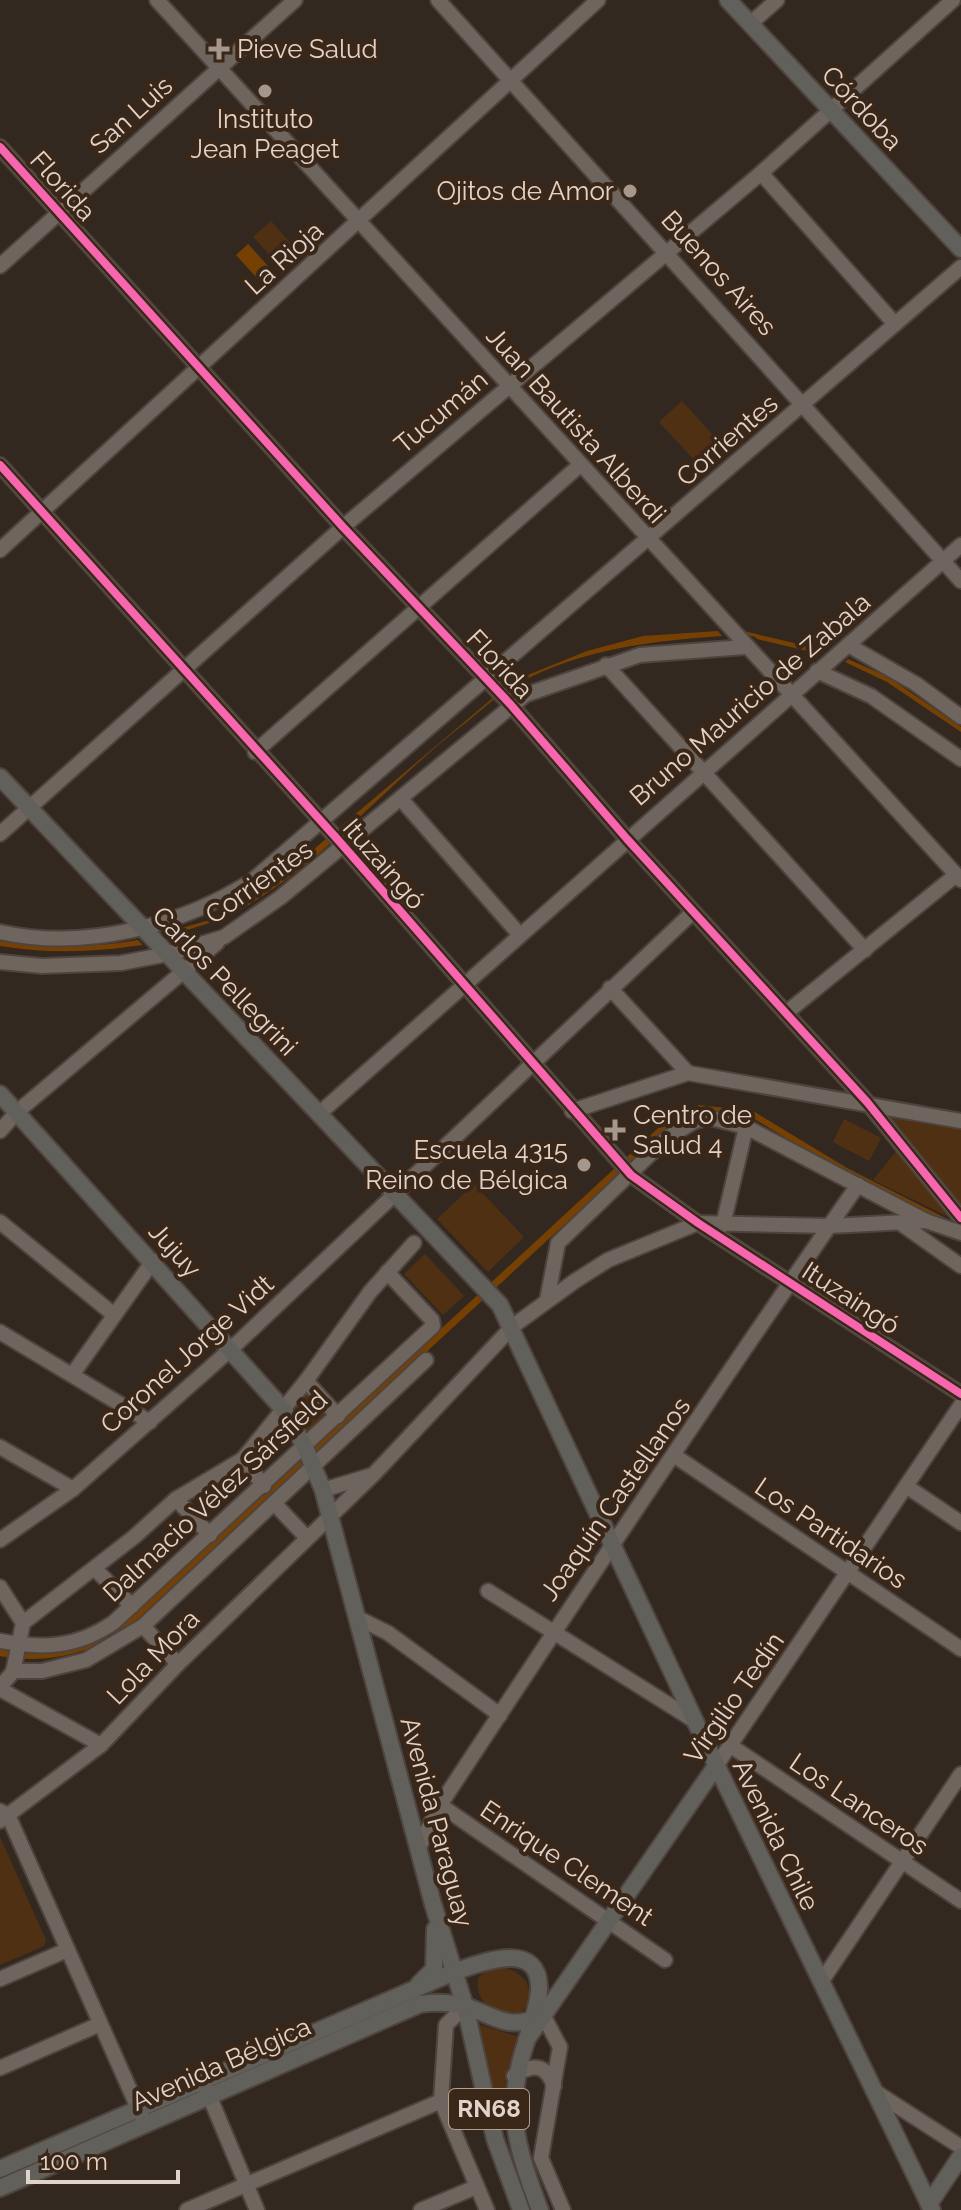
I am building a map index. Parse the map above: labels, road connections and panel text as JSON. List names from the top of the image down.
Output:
{
  "streets": {
    "main road": [
      "Córdoba",
      "Carlos Pellegrini",
      "Jujuy",
      "Virgilio Tedín",
      "Avenida Paraguay",
      "Avenida Chile",
      "Avenida Bélgica",
      "RN68"
    ],
    "street": [
      "San Luis",
      "Florida",
      "La Rioja",
      "Buenos Aires",
      "Tucumán",
      "Juan Bautista Alberdi",
      "Corrientes",
      "Bruno Mauricio de Zabala",
      "Ituzaingó",
      "Coronel Jorge Vidt",
      "Dalmacio Vélez Sársfield",
      "Joaquín Castellanos",
      "Los Partidarios",
      "Lola Mora",
      "Los Lanceros",
      "Enrique Clement"
    ]
  },
  "crossings": [
    ["Córdoba", "Tucumán"],
    ["San Luis", "Florida"],
    ["San Luis", "Juan Bautista Alberdi"],
    ["Florida", "La Rioja"],
    ["Florida", "Tucumán"],
    ["Florida", "Corrientes"],
    ["Florida", "Bruno Mauricio de Zabala"],
    ["Florida", "Coronel Jorge Vidt"],
    ["La Rioja", "Buenos Aires"],
    ["La Rioja", "Juan Bautista Alberdi"],
    ["La Rioja", "Ituzaingó"],
    ["Buenos Aires", "Tucumán"],
    ["Buenos Aires", "Corrientes"],
    ["Buenos Aires", "Bruno Mauricio de Zabala"],
    ["Tucumán", "Juan Bautista Alberdi"],
    ["Tucumán", "Ituzaingó"],
    ["Tucumán", "Carlos Pellegrini"],
    ["Juan Bautista Alberdi", "Corrientes"],
    ["Juan Bautista Alberdi", "Bruno Mauricio de Zabala"],
    ["Corrientes", "Ituzaingó"],
    ["Corrientes", "Carlos Pellegrini"],
    ["Corrientes", "Jujuy"],
    ["Bruno Mauricio de Zabala", "Ituzaingó"],
    ["Bruno Mauricio de Zabala", "Carlos Pellegrini"],
    ["Ituzaingó", "Coronel Jorge Vidt"],
    ["Ituzaingó", "Joaquín Castellanos"],
    ["Ituzaingó", "Lola Mora"],
    ["Carlos Pellegrini", "Coronel Jorge Vidt"],
    ["Carlos Pellegrini", "Avenida Chile"],
    ["Jujuy", "Coronel Jorge Vidt"],
    ["Jujuy", "Dalmacio Vélez Sársfield"],
    ["Jujuy", "Avenida Paraguay"],
    ["Dalmacio Vélez Sársfield", "Avenida Paraguay"],
    ["Joaquín Castellanos", "Los Partidarios"],
    ["Joaquín Castellanos", "Avenida Paraguay"],
    ["Joaquín Castellanos", "Avenida Chile"],
    ["Joaquín Castellanos", "Enrique Clement"],
    ["Los Partidarios", "Virgilio Tedín"],
    ["Lola Mora", "Avenida Paraguay"],
    ["Lola Mora", "Avenida Chile"],
    ["Virgilio Tedín", "Los Lanceros"],
    ["Virgilio Tedín", "Avenida Paraguay"],
    ["Virgilio Tedín", "Avenida Chile"],
    ["Virgilio Tedín", "Enrique Clement"],
    ["Virgilio Tedín", "Avenida Bélgica"],
    ["Virgilio Tedín", "RN68"],
    ["Avenida Paraguay", "Avenida Bélgica"],
    ["Avenida Paraguay", "RN68"],
    ["Avenida Bélgica", "RN68"]
  ],
  "places": {
    "health": ["Pieve Salud", "Centro de Salud 4"],
    "other": ["Instituto Jean Peaget", "Ojitos de Amor", "Escuela 4315 Reino de Bélgica"]
  },
  "scale_bar": "100 m"
}
